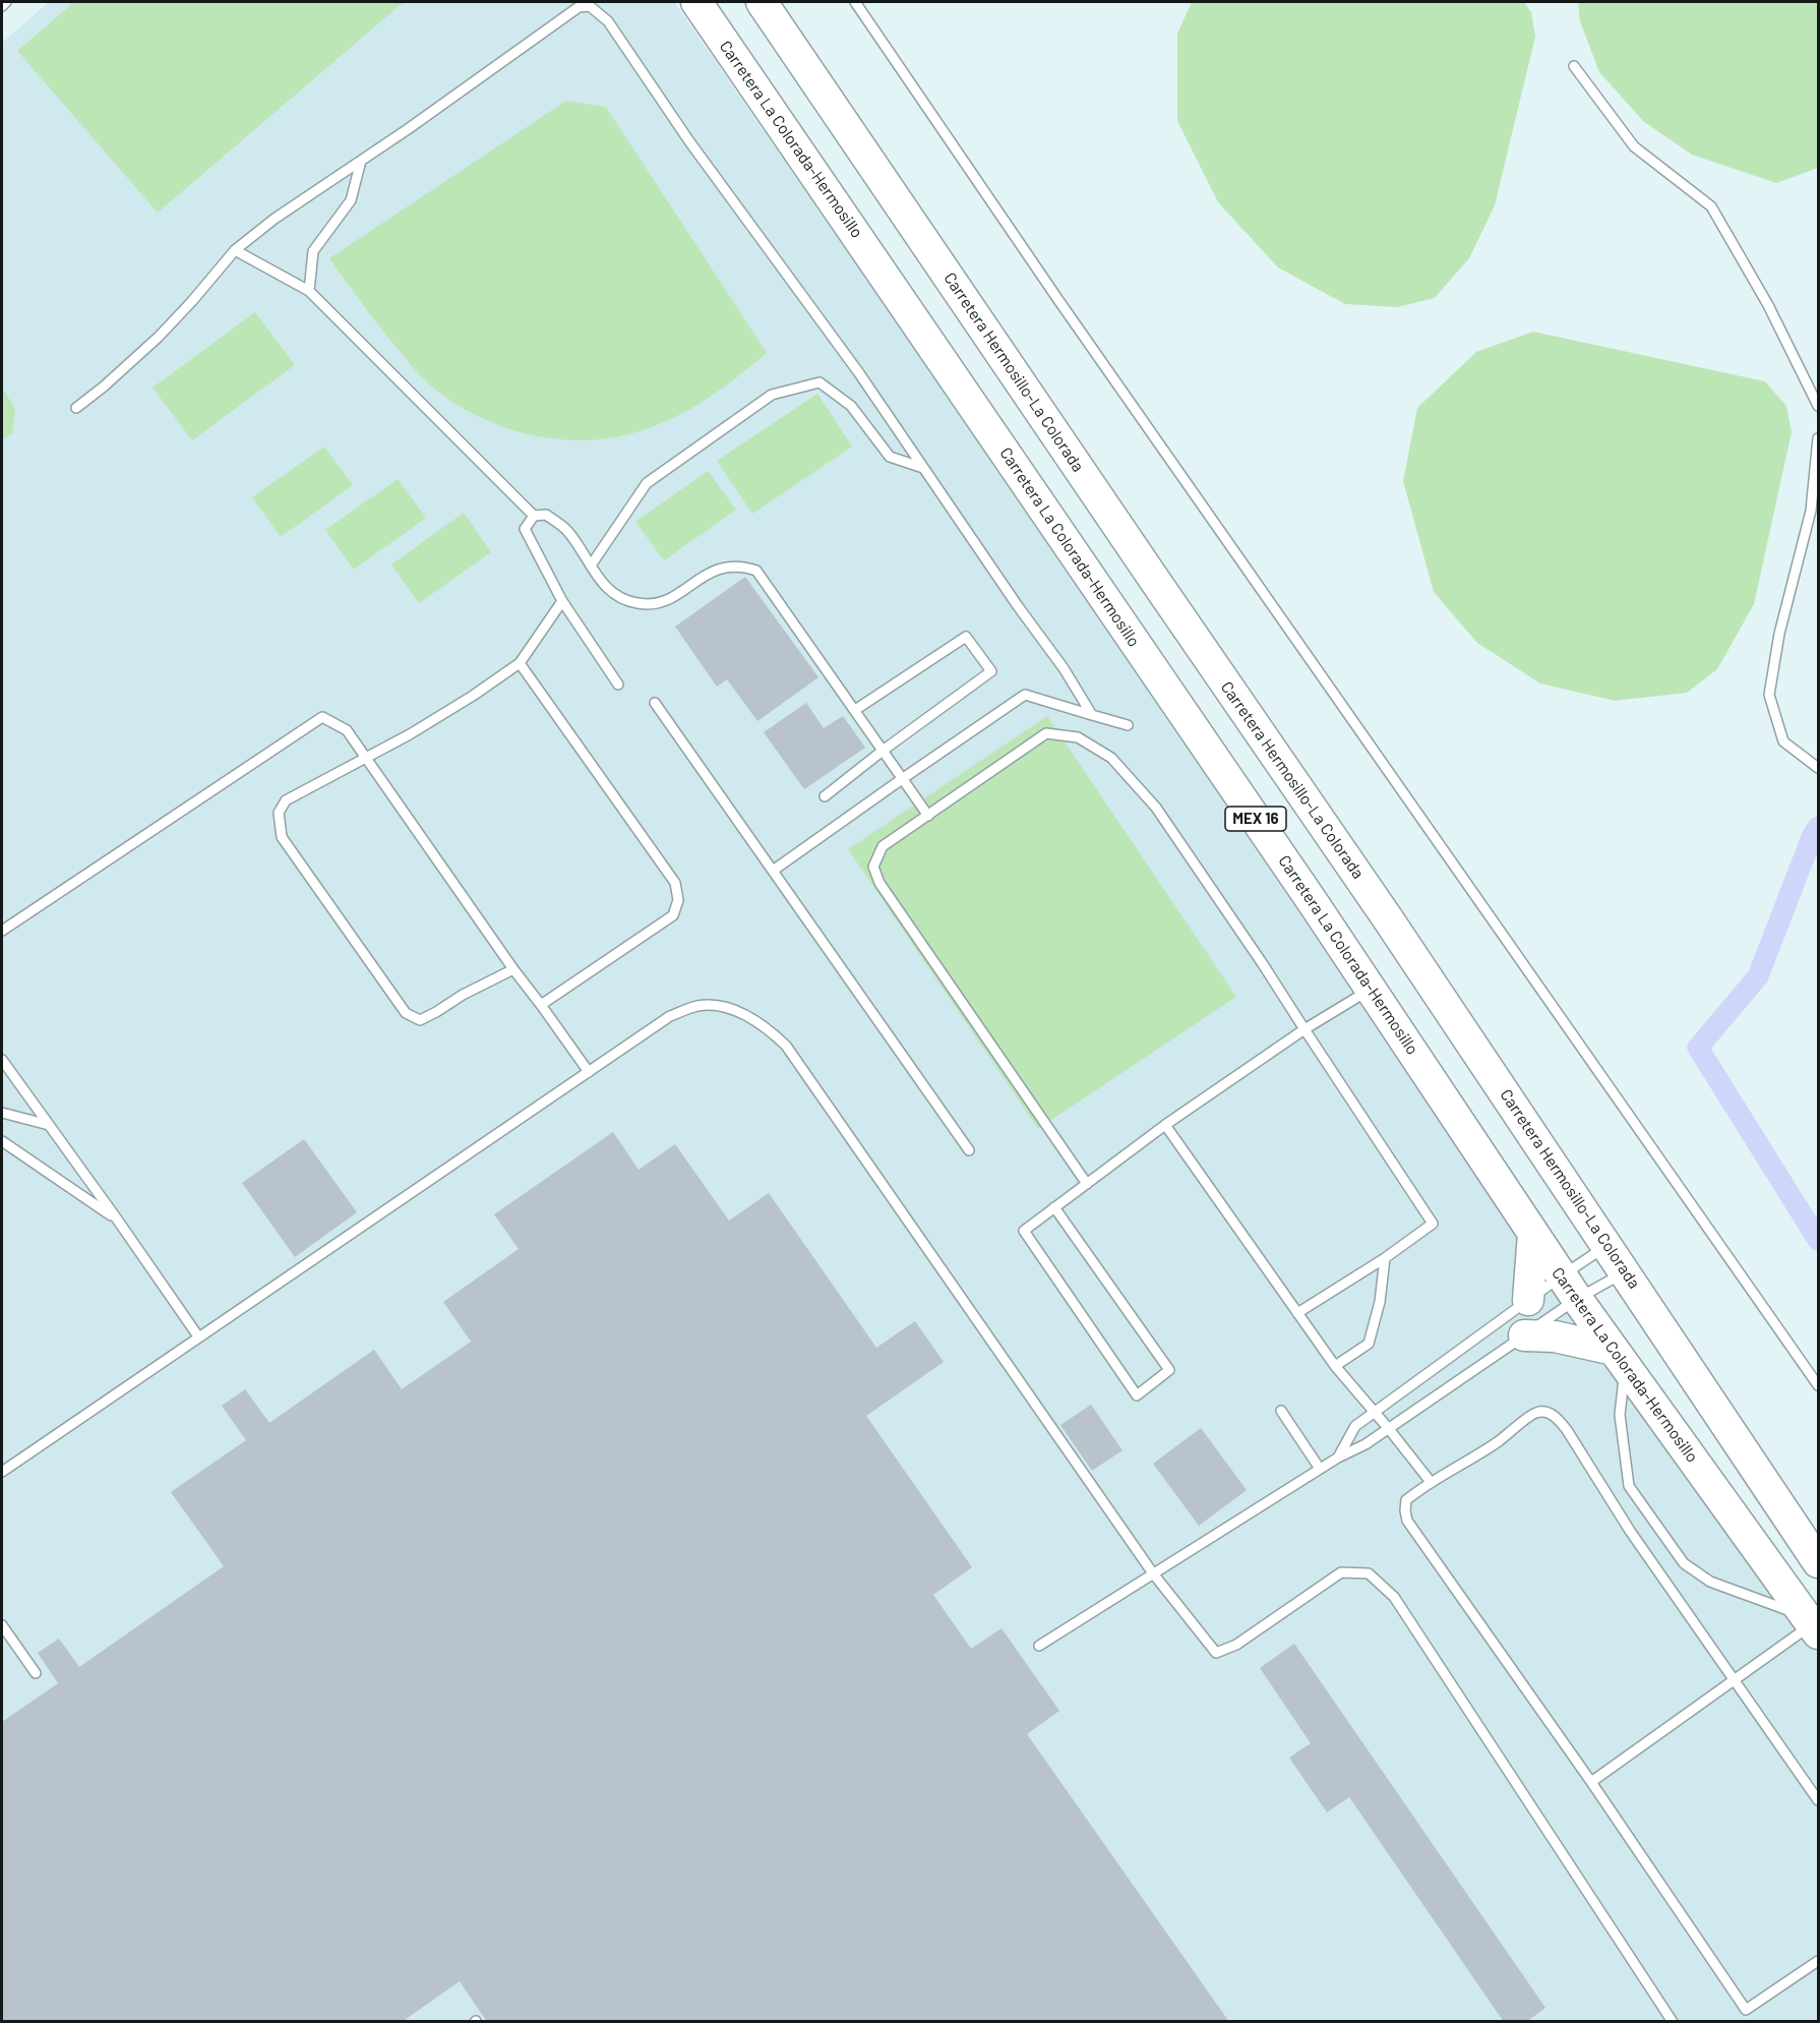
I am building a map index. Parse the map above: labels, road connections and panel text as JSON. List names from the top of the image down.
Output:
{
  "streets": {
    "highway": ["Carretera La Colorada-Hermosillo", "Carretera Hermosillo-La Colorada", "MEX 16"]
  }
}
